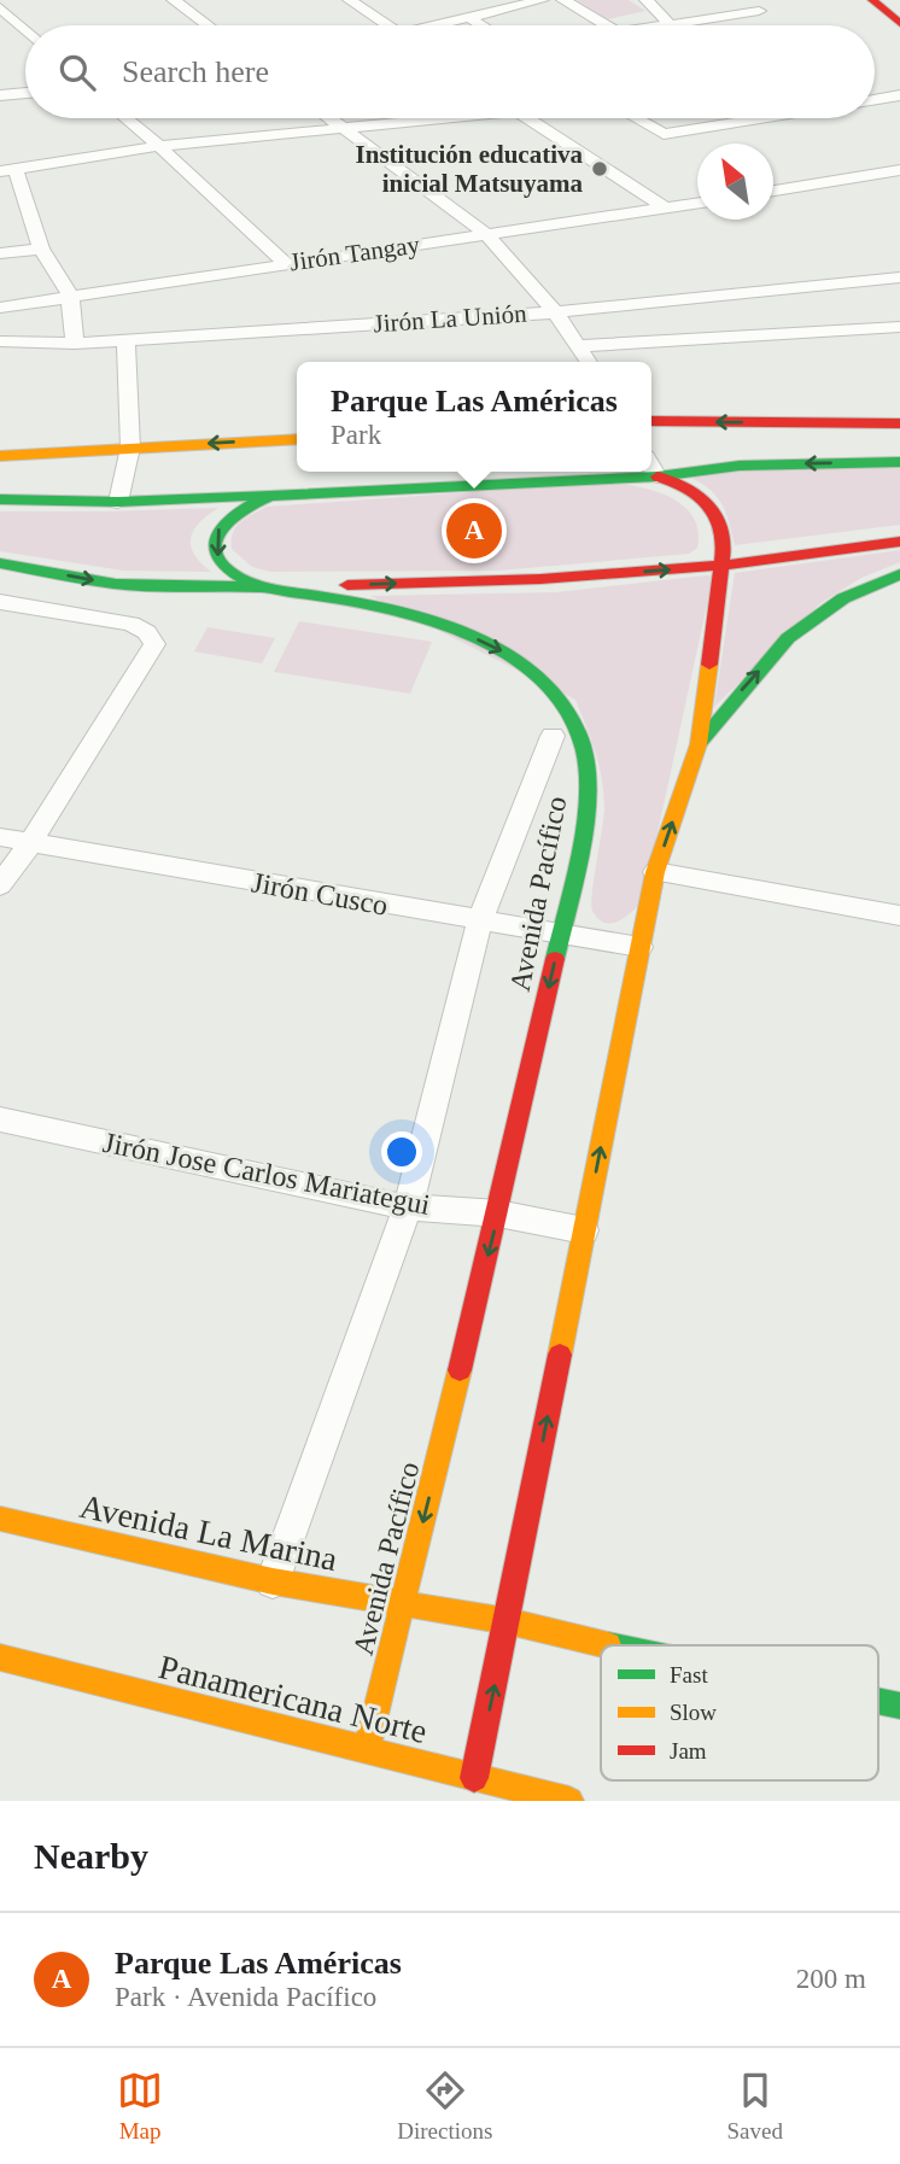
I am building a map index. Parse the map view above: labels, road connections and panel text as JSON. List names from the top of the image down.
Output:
{
  "streets": {
    "main road": ["Avenida Pacífico", "Avenida La Marina", "Panamericana Norte"],
    "street": [
      "Jirón Tangay",
      "Jirón La Unión",
      "Jirón Cusco",
      "Jirón Jose Carlos Mariategui"
    ]
  },
  "crossings": [
    ["Jirón Cusco", "Avenida Pacífico"],
    ["Avenida Pacífico", "Jirón Jose Carlos Mariategui"],
    ["Avenida Pacífico", "Avenida La Marina"],
    ["Avenida Pacífico", "Panamericana Norte"]
  ],
  "places": ["Institución educativa inicial Matsuyama"],
  "legend": ["Fast", "Slow", "Jam"],
  "north": "top left",
  "page": {
    "search": "Search here",
    "popup": ["Parque Las Américas", "Park"],
    "pins": "A",
    "heading": "Nearby",
    "list": [
      {
        "mark": "A",
        "name": "Parque Las Américas",
        "note": "Park · Avenida Pacífico",
        "value": "200 m"
      }
    ],
    "nav": ["Map", "Directions", "Saved"]
  }
}
